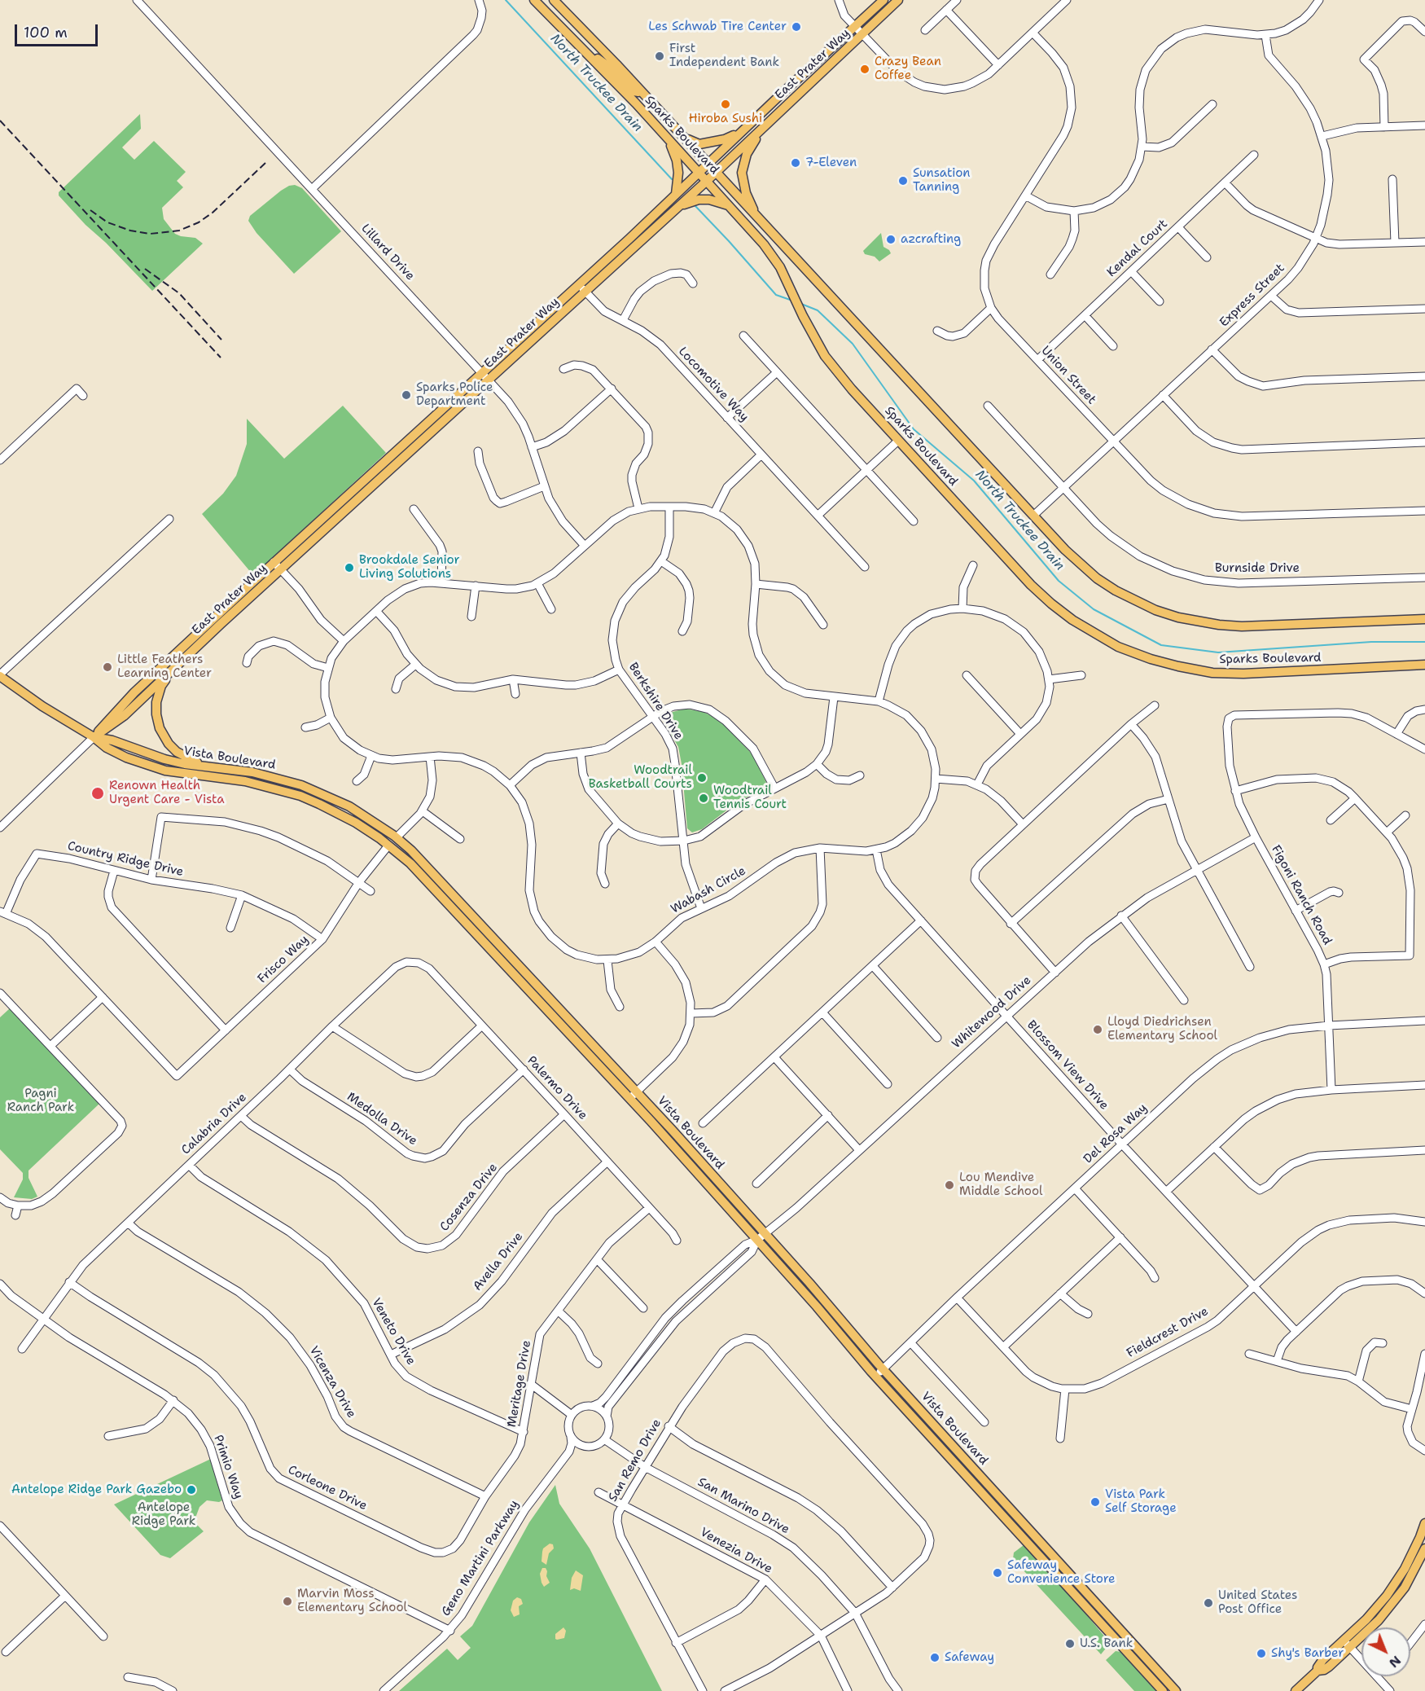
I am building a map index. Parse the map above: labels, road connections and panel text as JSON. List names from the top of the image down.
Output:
{
  "streets": {
    "main road": ["East Prater Way", "Sparks Boulevard", "Vista Boulevard"],
    "street": [
      "Kendal Court",
      "Lillard Drive",
      "Express Street",
      "Union Street",
      "Locomotive Way",
      "Burnside Drive",
      "Berkshire Drive",
      "Country Ridge Drive",
      "Wabash Circle",
      "Figoni Ranch Road",
      "Frisco Way",
      "Whitewood Drive",
      "Blossom View Drive",
      "Palermo Drive",
      "Medolla Drive",
      "Calabria Drive",
      "Del Rosa Way",
      "Cosenza Drive",
      "Avella Drive",
      "Veneto Drive",
      "Fieldcrest Drive",
      "Vicenza Drive",
      "Meritage Drive",
      "San Remo Drive",
      "Primio Way",
      "Corleone Drive",
      "San Marino Drive",
      "Venezia Drive",
      "Geno Martini Parkway"
    ]
  },
  "crossings": [
    ["East Prater Way", "Sparks Boulevard"],
    ["East Prater Way", "Lillard Drive"],
    ["East Prater Way", "Locomotive Way"],
    ["East Prater Way", "Vista Boulevard"],
    ["Sparks Boulevard", "Express Street"],
    ["Kendal Court", "Union Street"],
    ["Lillard Drive", "Wabash Circle"],
    ["Express Street", "Union Street"],
    ["Express Street", "Burnside Drive"],
    ["Berkshire Drive", "Wabash Circle"],
    ["Vista Boulevard", "Frisco Way"],
    ["Vista Boulevard", "Whitewood Drive"],
    ["Vista Boulevard", "Del Rosa Way"],
    ["Country Ridge Drive", "Frisco Way"],
    ["Wabash Circle", "Blossom View Drive"],
    ["Figoni Ranch Road", "Whitewood Drive"],
    ["Figoni Ranch Road", "Del Rosa Way"],
    ["Whitewood Drive", "Blossom View Drive"],
    ["Blossom View Drive", "Del Rosa Way"],
    ["Blossom View Drive", "Fieldcrest Drive"],
    ["Palermo Drive", "Medolla Drive"],
    ["Palermo Drive", "Calabria Drive"],
    ["Palermo Drive", "Cosenza Drive"],
    ["Palermo Drive", "Avella Drive"],
    ["Palermo Drive", "Meritage Drive"],
    ["Medolla Drive", "Calabria Drive"],
    ["Calabria Drive", "Cosenza Drive"],
    ["Calabria Drive", "Veneto Drive"],
    ["Calabria Drive", "Vicenza Drive"],
    ["Calabria Drive", "Primio Way"],
    ["Calabria Drive", "Corleone Drive"],
    ["Del Rosa Way", "Fieldcrest Drive"],
    ["Avella Drive", "Veneto Drive"],
    ["Veneto Drive", "Meritage Drive"],
    ["Vicenza Drive", "Meritage Drive"],
    ["Meritage Drive", "Corleone Drive"],
    ["San Remo Drive", "San Marino Drive"],
    ["San Remo Drive", "Venezia Drive"],
    ["Primio Way", "Geno Martini Parkway"]
  ],
  "water": ["North Truckee Drain"],
  "parks": ["Pagni Ranch Park", "Antelope Ridge Park"],
  "places": [
    "Les Schwab Tire Center",
    "First Independent Bank",
    "Crazy Bean Coffee",
    "Hiroba Sushi",
    "7-Eleven",
    "Sunsation Tanning",
    "azcrafting",
    "Sparks Police Department",
    "Brookdale Senior Living Solutions",
    "Little Feathers Learning Center",
    "Woodtrail Basketball Courts",
    "Renown Health Urgent Care - Vista",
    "Woodtrail Tennis Court",
    "Lloyd Diedrichsen Elementary School",
    "Lou Mendive Middle School",
    "Antelope Ridge Park Gazebo",
    "Vista Park Self Storage",
    "Safeway Convenience Store",
    "Marvin Moss Elementary School",
    "United States Post Office",
    "U.S. Bank",
    "Shy's Barber",
    "Safeway"
  ],
  "scale_bar": "100 m",
  "north": "bottom right"
}
